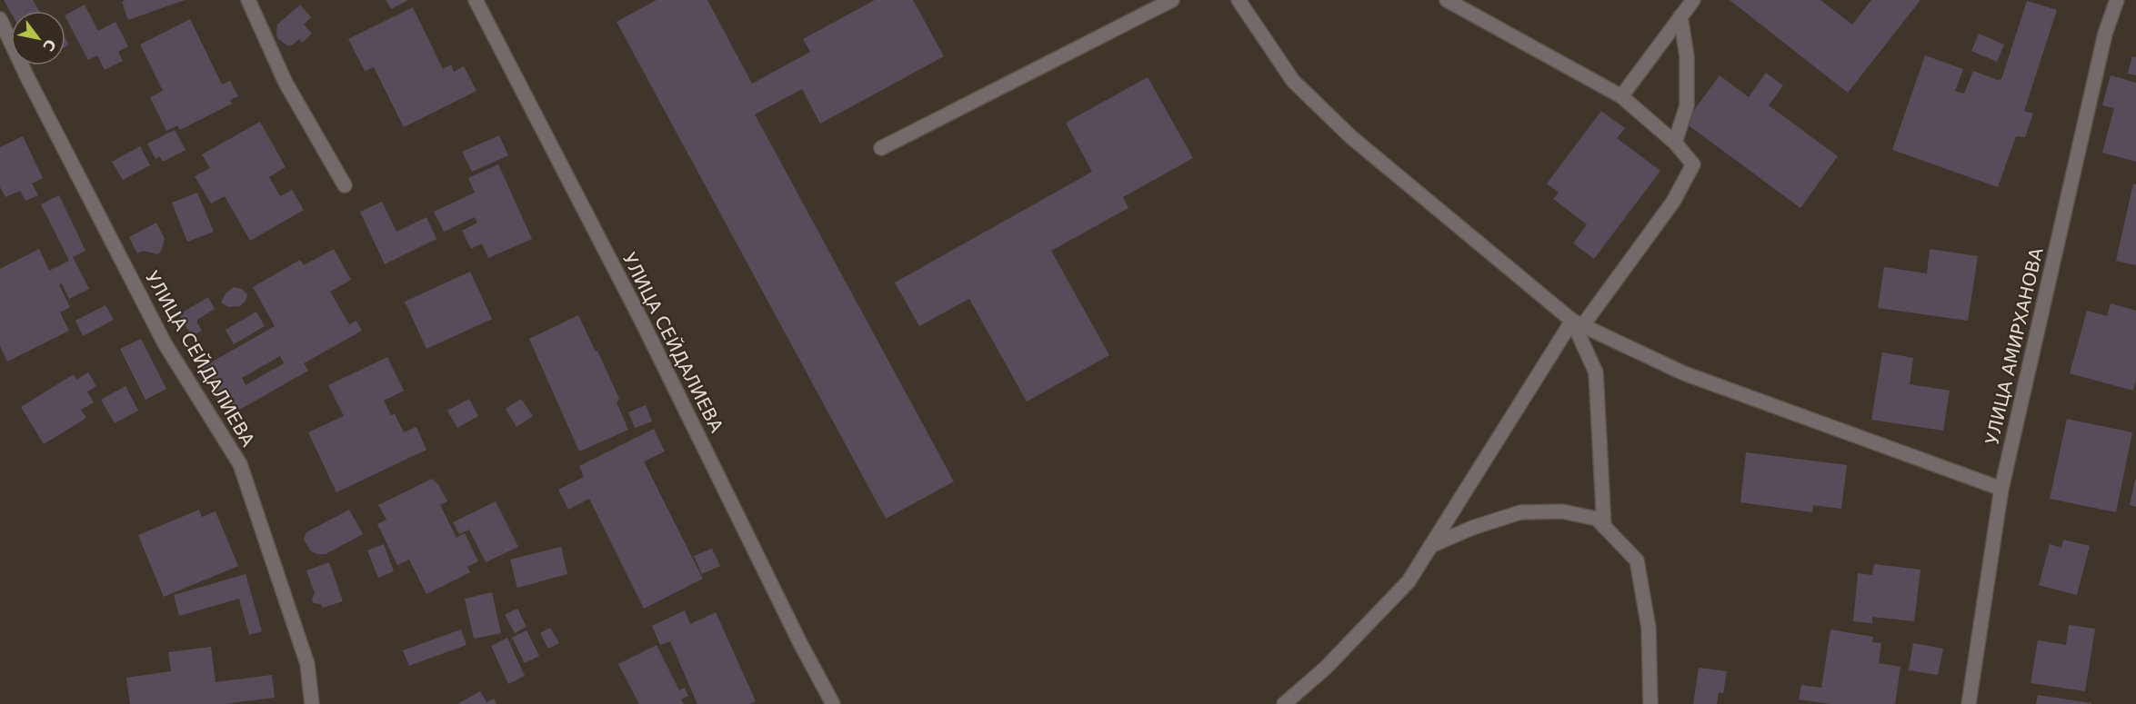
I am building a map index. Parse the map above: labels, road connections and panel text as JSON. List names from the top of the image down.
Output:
{
  "streets": {
    "street": ["УЛИЦА СЕЙДАЛИЕВА", "УЛИЦА АМИРХАНОВА"]
  },
  "north": "bottom right"
}
